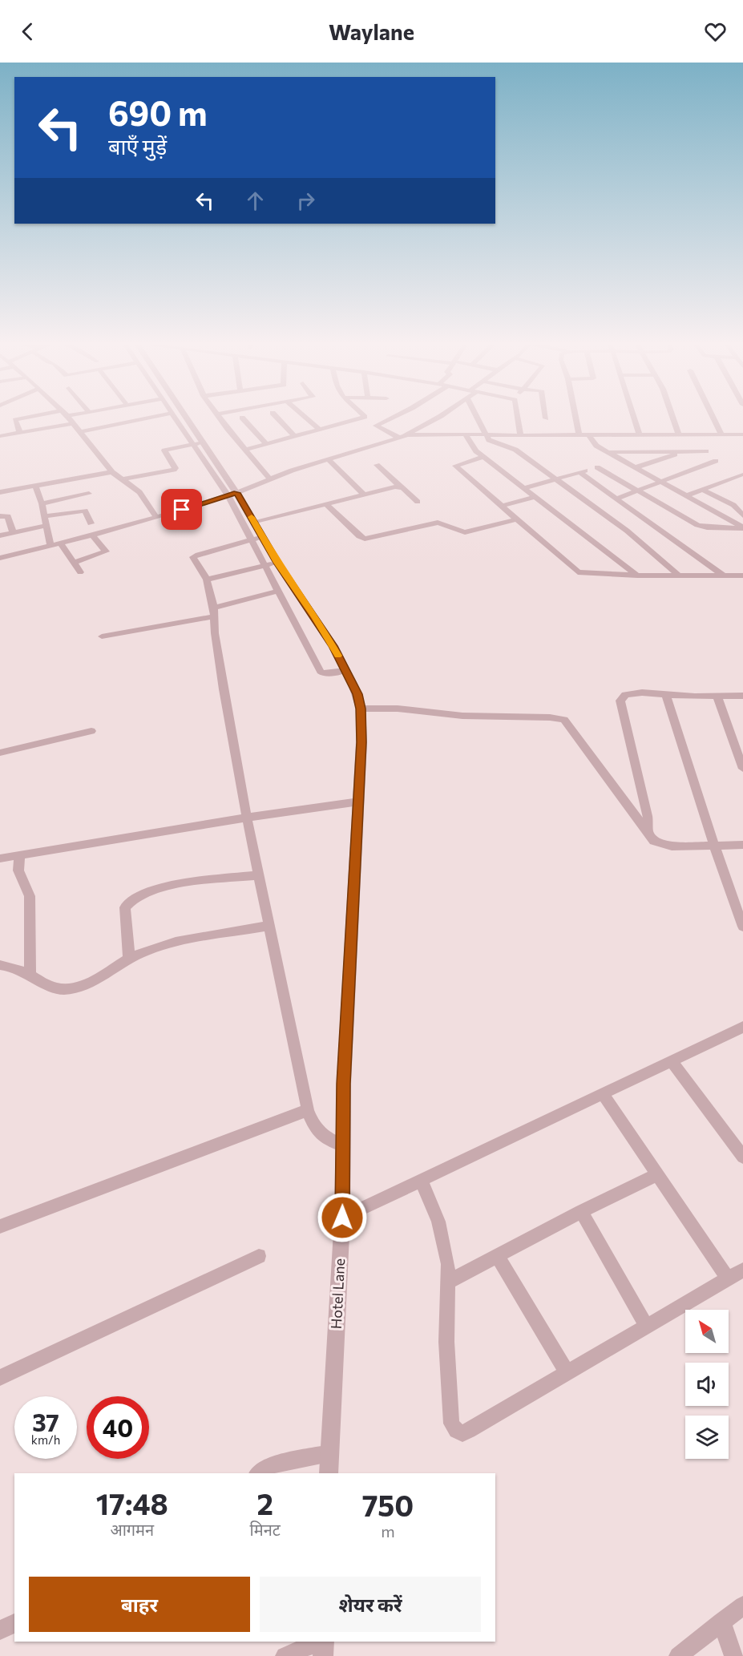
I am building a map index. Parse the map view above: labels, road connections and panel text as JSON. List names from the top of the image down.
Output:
{
  "streets": {
    "street": ["Hotel Lane"]
  },
  "north": "top left",
  "page": {
    "header": "Waylane",
    "turn": ["690 m", "बाएँ मुड़ें"],
    "speed": "37 km/h",
    "limit": "40",
    "eta": [
      "17:48",
      "आगमन",
      "2",
      "मिनट",
      "750",
      "m"
    ],
    "buttons": ["बाहर", "शेयर करें"]
  }
}
